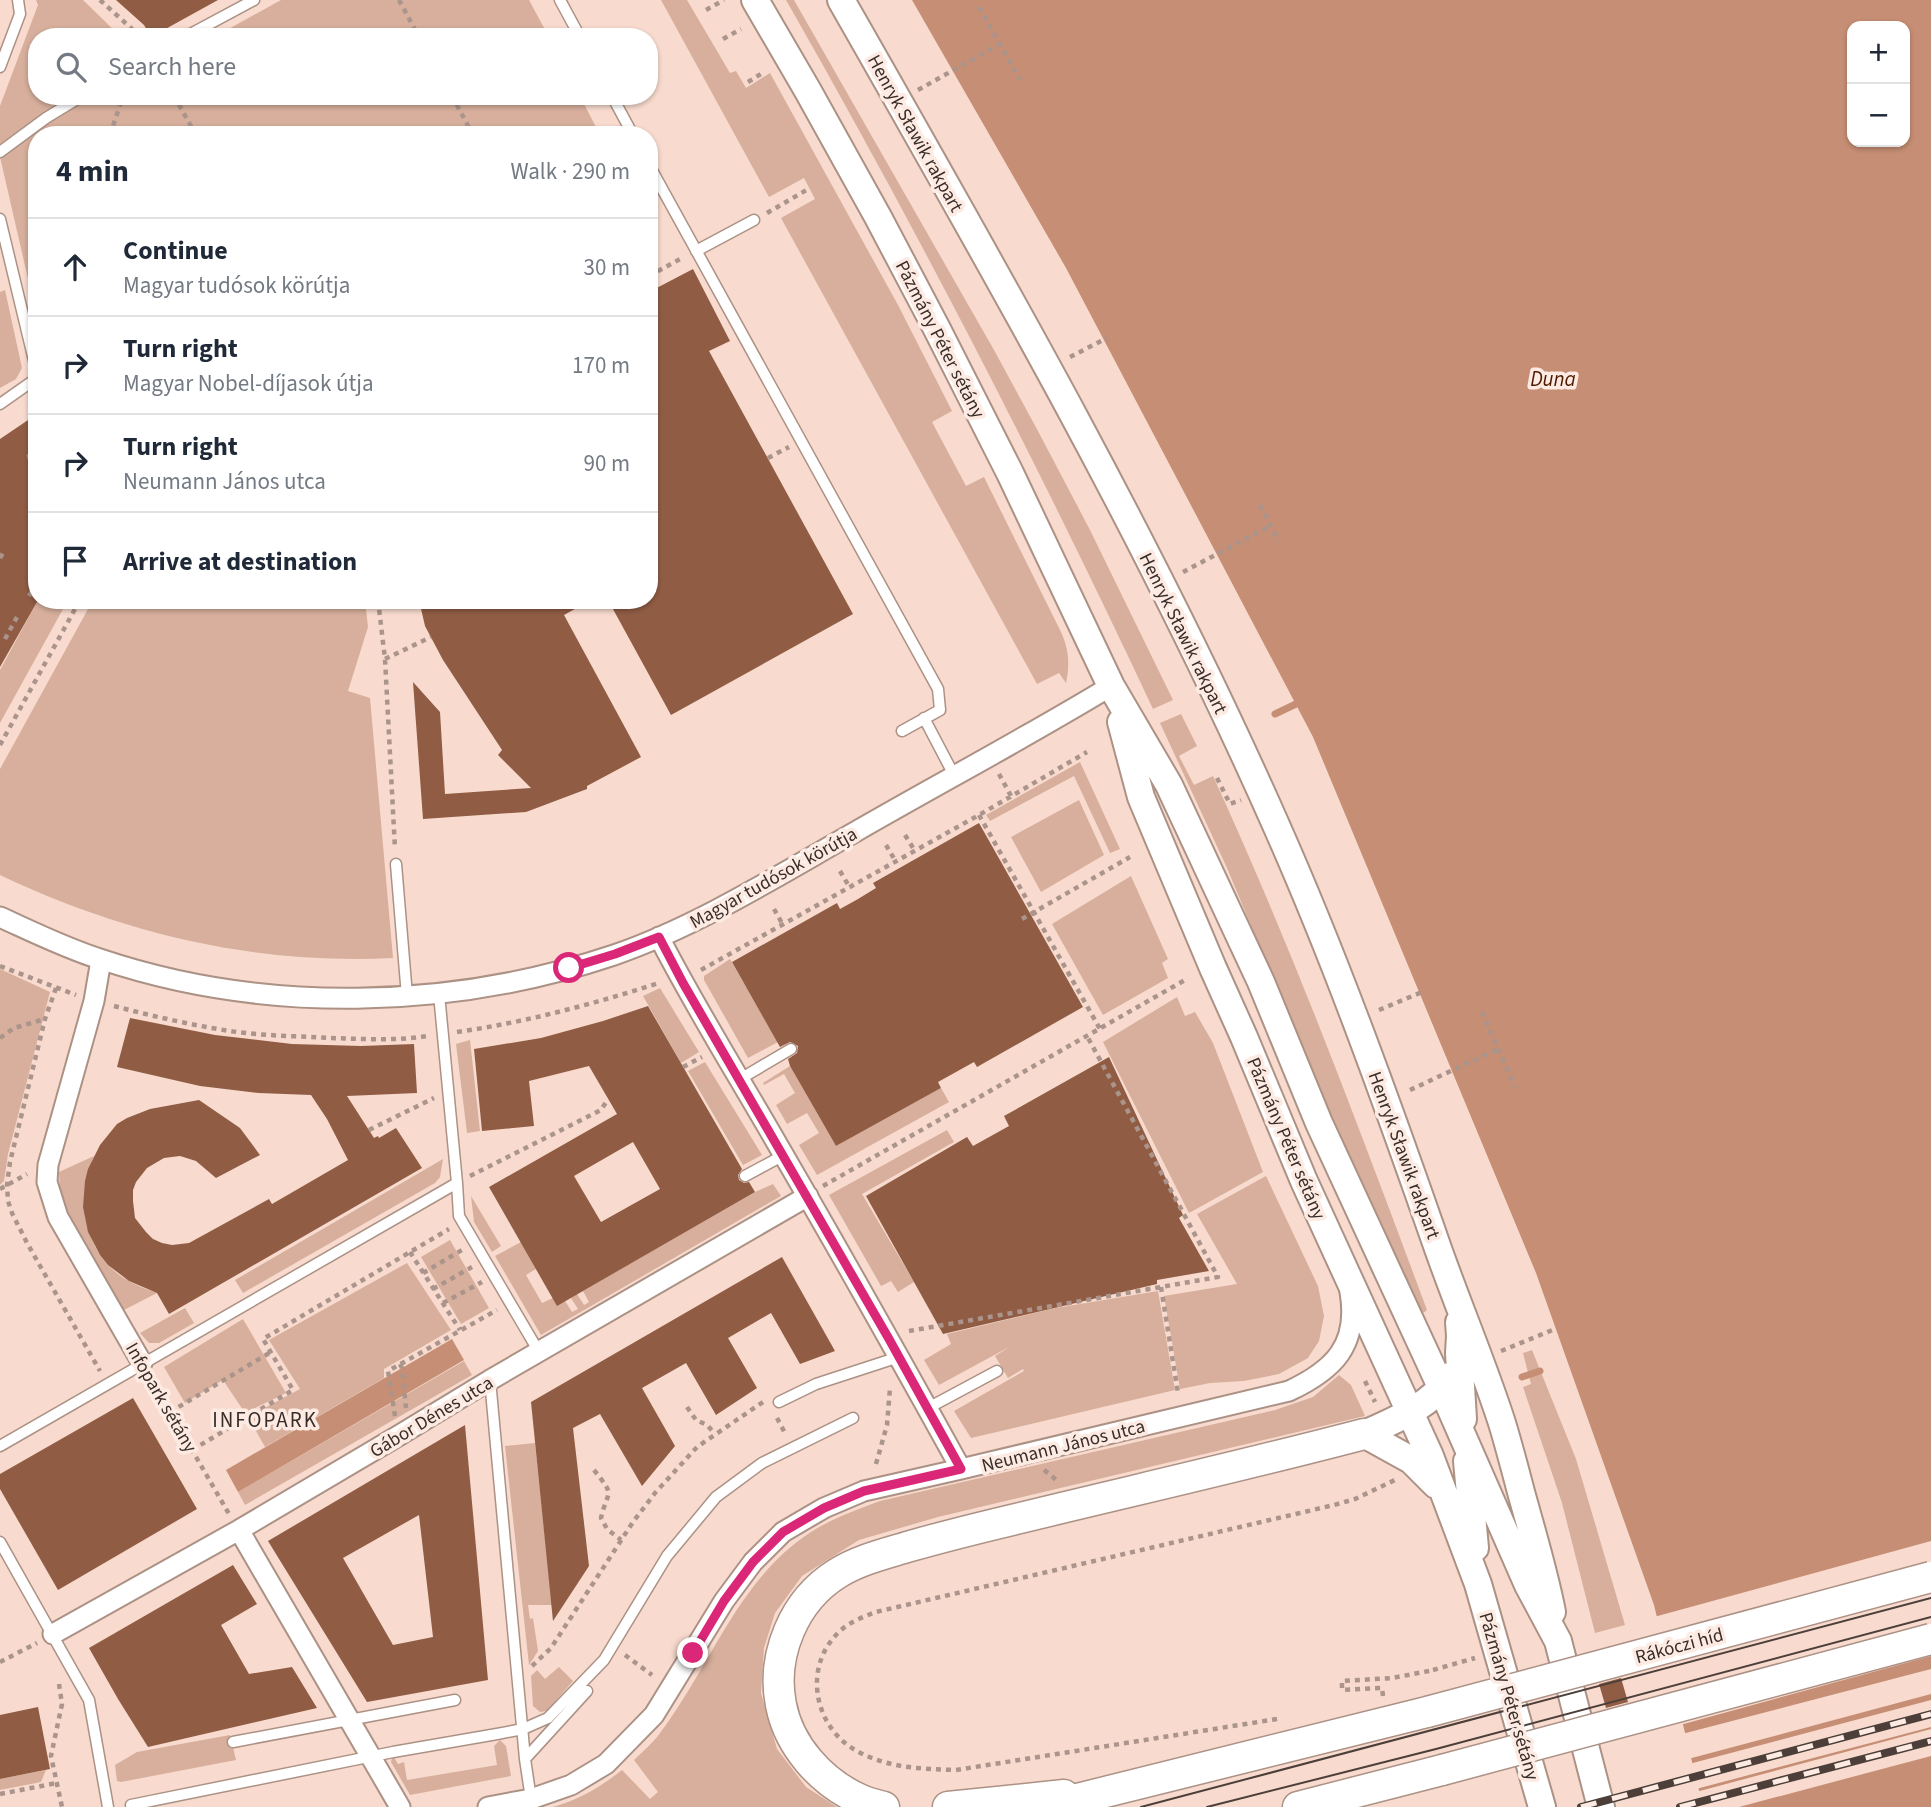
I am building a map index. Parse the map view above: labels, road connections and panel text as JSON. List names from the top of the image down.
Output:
{
  "streets": {
    "main road": ["Rákóczi híd"],
    "street": [
      "Henryk Sławik rakpart",
      "Pázmány Péter sétány",
      "Magyar tudósok körútja",
      "Infopark sétány",
      "Gábor Dénes utca",
      "Neumann János utca"
    ]
  },
  "crossings": [
    ["Henryk Sławik rakpart", "Pázmány Péter sétány"],
    ["Pázmány Péter sétány", "Magyar tudósok körútja"],
    ["Pázmány Péter sétány", "Neumann János utca"],
    ["Magyar tudósok körútja", "Infopark sétány"],
    ["Infopark sétány", "Gábor Dénes utca"]
  ],
  "districts": ["INFOPARK"],
  "water": ["Duna"],
  "page": {
    "map_buttons": ["+", "−"],
    "search": "Search here",
    "heading": ["4 min", "Walk · 290 m"],
    "list": [
      ["Continue", "Magyar tudósok körútja", "30 m"],
      ["Turn right", "Magyar Nobel-díjasok útja", "170 m"],
      ["Turn right", "Neumann János utca", "90 m"],
      "Arrive at destination"
    ]
  }
}
